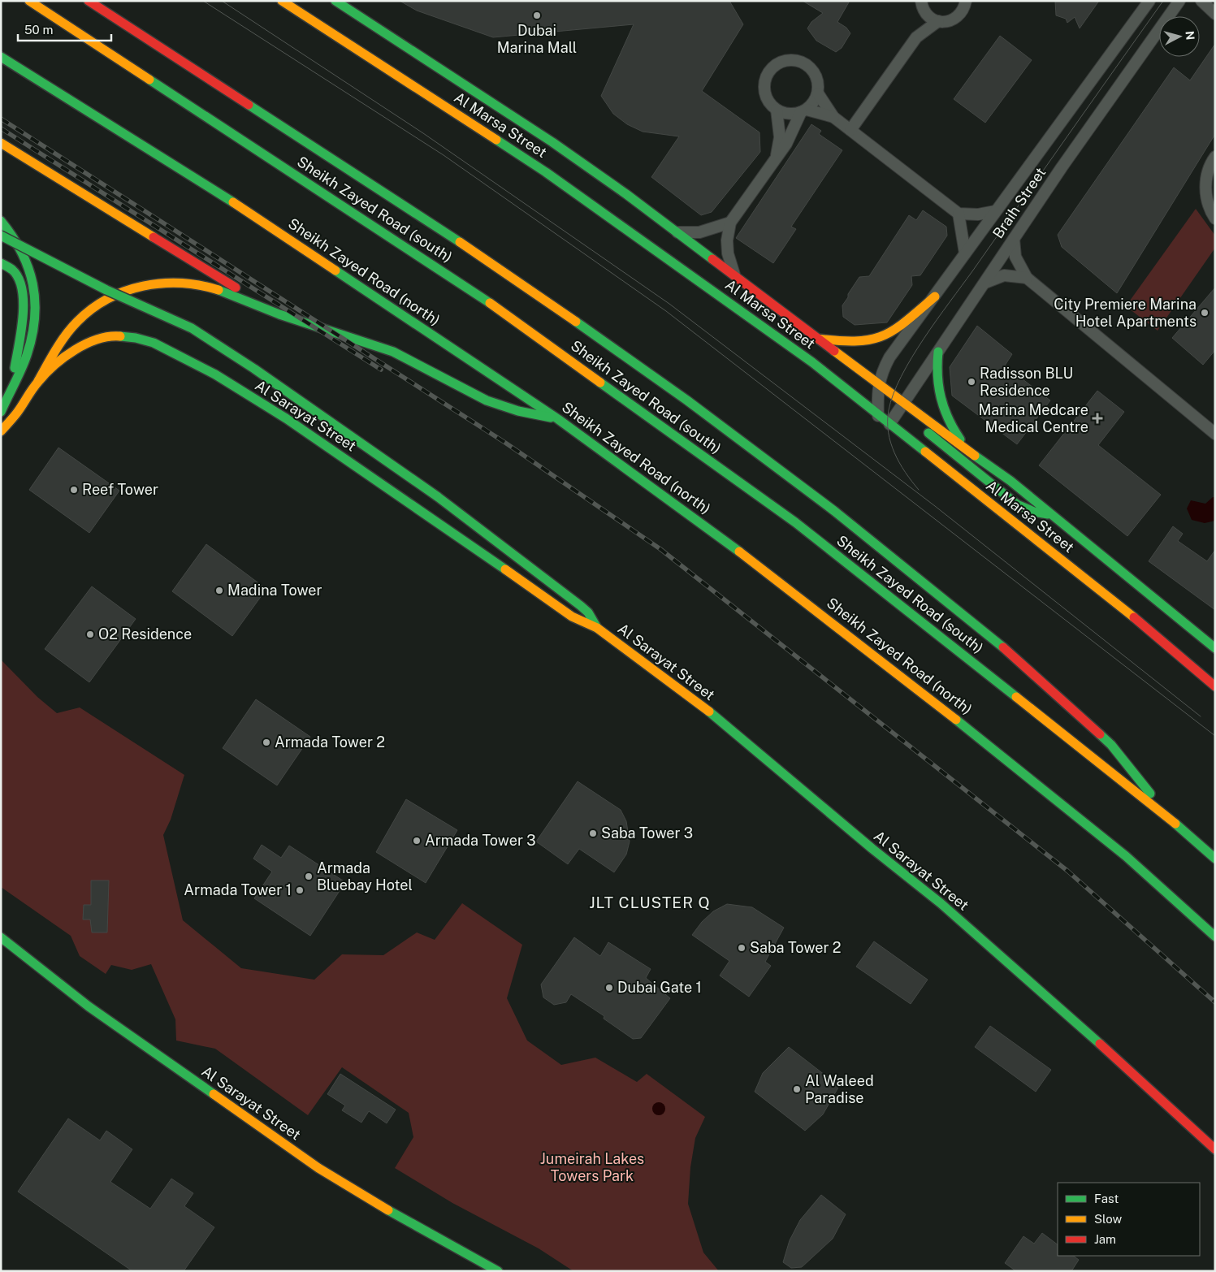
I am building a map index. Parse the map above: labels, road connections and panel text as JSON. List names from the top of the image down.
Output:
{
  "streets": {
    "main road": [
      "Al Marsa Street",
      "Sheikh Zayed Road (south)",
      "Sheikh Zayed Road (north)",
      "Al Sarayat Street"
    ],
    "street": ["Braih Street"]
  },
  "crossings": [
    ["Al Marsa Street", "Braih Street"]
  ],
  "districts": ["JLT CLUSTER Q"],
  "parks": ["Jumeirah Lakes Towers Park"],
  "places": {
    "other": [
      "Dubai Marina Mall",
      "City Premiere Marina Hotel Apartments",
      "Radisson BLU Residence",
      "Reef Tower",
      "Madina Tower",
      "O2 Residence",
      "Armada Tower 2",
      "Saba Tower 3",
      "Armada Tower 3",
      "Armada Bluebay Hotel",
      "Armada Tower 1",
      "Saba Tower 2",
      "Dubai Gate 1",
      "Al Waleed Paradise"
    ],
    "health": ["Marina Medcare Medical Centre"]
  },
  "legend": ["Fast", "Slow", "Jam"],
  "scale_bar": "50 m",
  "north": "right"
}
